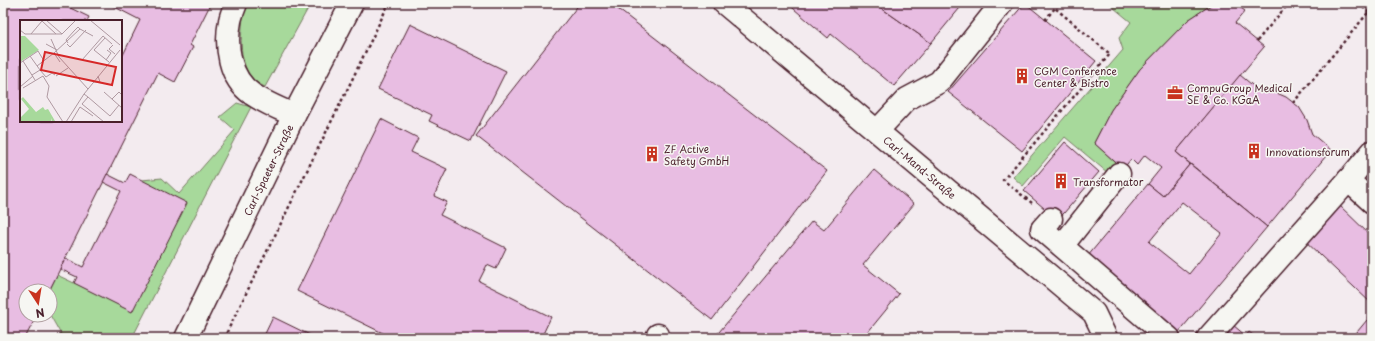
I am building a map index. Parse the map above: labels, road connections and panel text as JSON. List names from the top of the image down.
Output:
{
  "streets": {
    "street": ["Carl-Mand-Straße", "Carl-Spaeter-Straße"]
  },
  "places": {
    "building": [
      "CGM Conference Center & Bistro",
      "Innovationsforum",
      "ZF Active Safety GmbH",
      "Transformator"
    ],
    "office": ["CompuGroup Medical SE & Co. KGaA"]
  },
  "north": "bottom"
}
